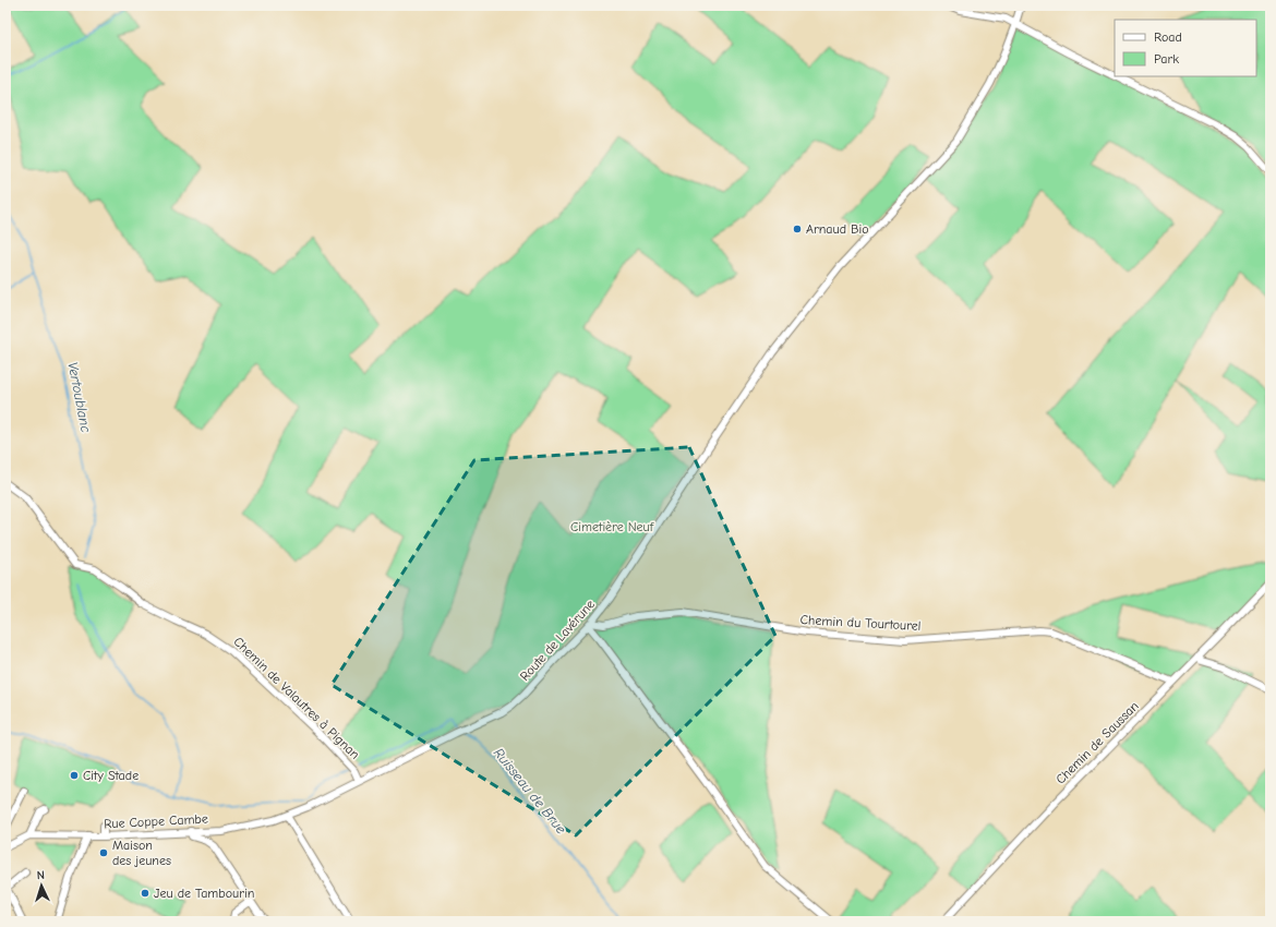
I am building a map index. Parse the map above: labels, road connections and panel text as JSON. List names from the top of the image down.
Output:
{
  "streets": {
    "street": [
      "Chemin du Tourtourel",
      "Route de Lavérune",
      "Chemin de Valautres à Pignan",
      "Chemin de Saussan",
      "Rue Coppe Cambe"
    ]
  },
  "crossings": [
    ["Chemin du Tourtourel", "Route de Lavérune"],
    ["Chemin du Tourtourel", "Chemin de Saussan"],
    ["Route de Lavérune", "Chemin de Valautres à Pignan"],
    ["Route de Lavérune", "Rue Coppe Cambe"]
  ],
  "water": ["Vertoublanc", "Ruisseau de Brue"],
  "parks": ["Cimetière Neuf"],
  "places": [
    "Arnaud Bio",
    "City Stade",
    "Maison des jeunes",
    "Jeu de Tambourin"
  ],
  "legend": ["Road", "Park"],
  "north": "top"
}
